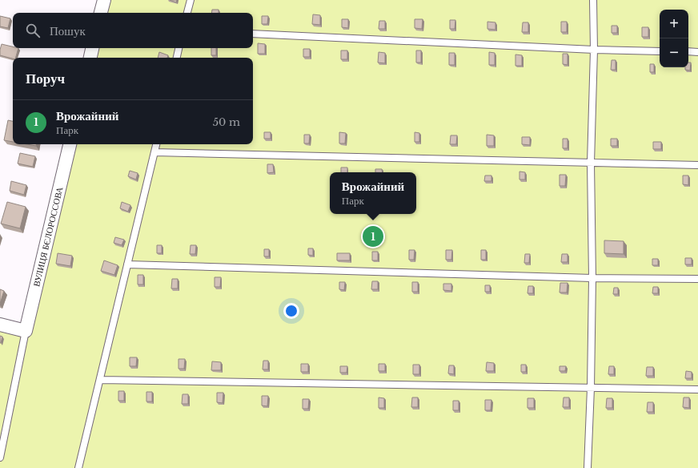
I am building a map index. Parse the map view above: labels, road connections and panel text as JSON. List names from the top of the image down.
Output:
{
  "streets": {
    "street": ["ВУЛИЦЯ БЄЛОРОССОВА"]
  },
  "page": {
    "map_buttons": ["+", "−"],
    "search": "Пошук",
    "heading": "Поруч",
    "list": [
      {
        "mark": "1",
        "name": "Врожайний",
        "note": "Парк",
        "value": "50 m"
      }
    ],
    "popup": ["Врожайний", "Парк"],
    "pins": "1"
  }
}
